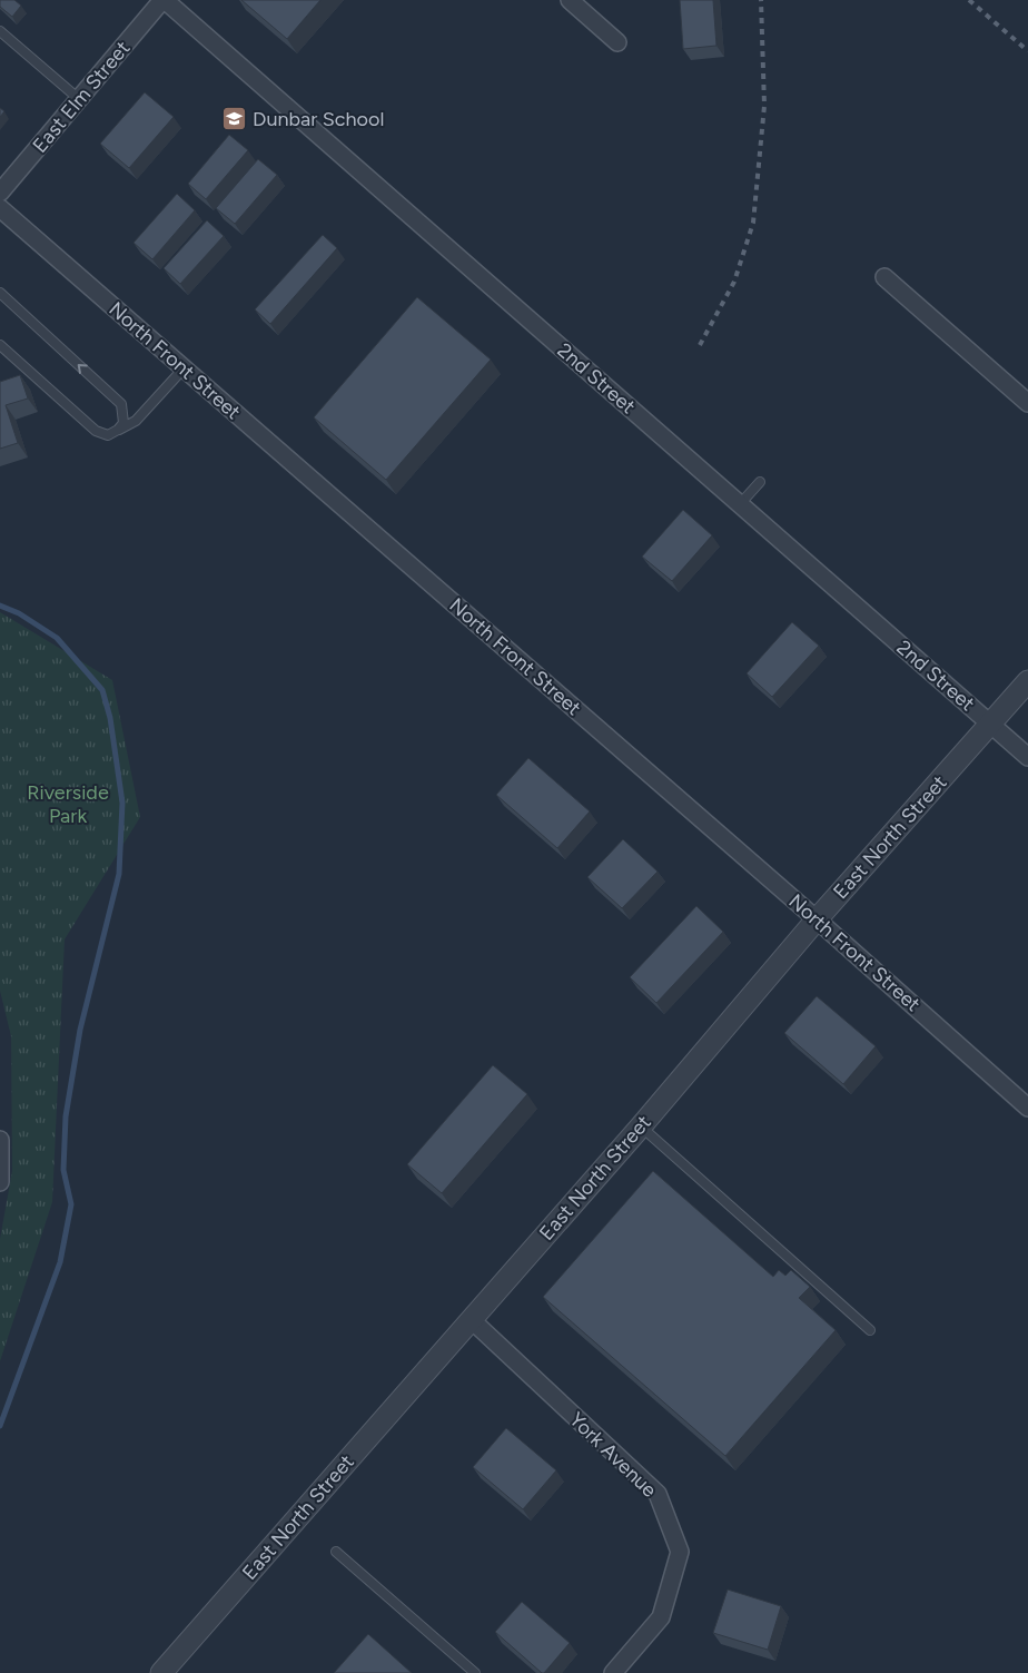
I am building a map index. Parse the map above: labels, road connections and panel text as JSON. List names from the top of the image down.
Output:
{
  "streets": {
    "street": [
      "East Elm Street",
      "North Front Street",
      "2nd Street",
      "East North Street",
      "York Avenue"
    ]
  },
  "crossings": [
    ["East Elm Street", "2nd Street"],
    ["North Front Street", "East North Street"],
    ["2nd Street", "East North Street"],
    ["East North Street", "York Avenue"]
  ],
  "parks": ["Riverside Park"],
  "places": {
    "school or university": ["Dunbar School"]
  }
}
